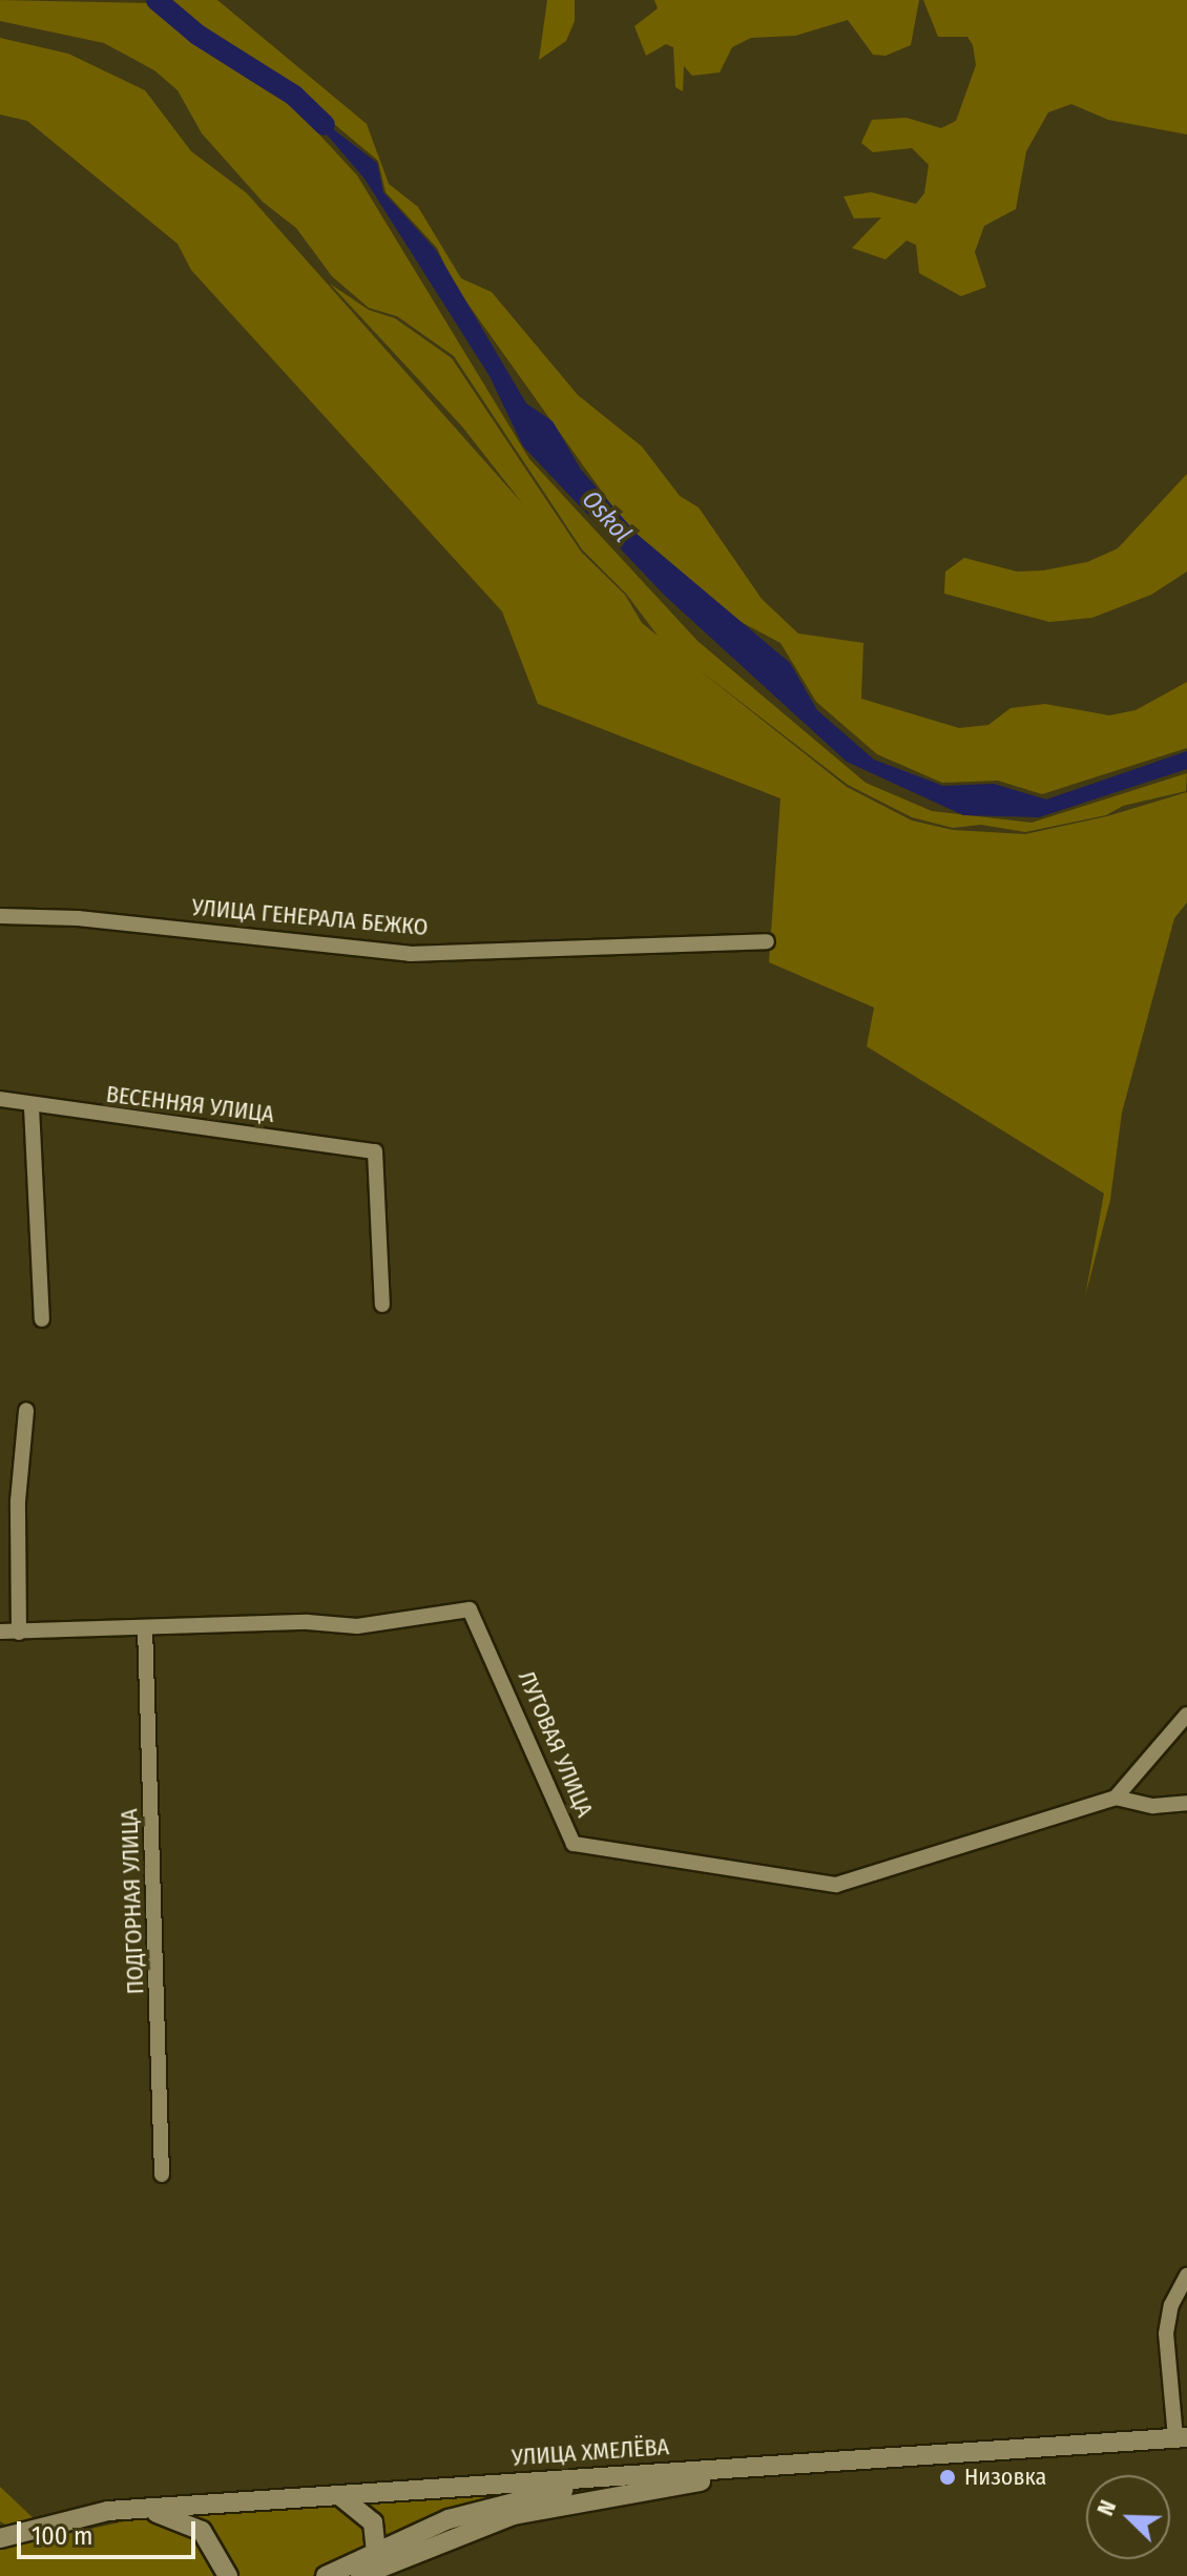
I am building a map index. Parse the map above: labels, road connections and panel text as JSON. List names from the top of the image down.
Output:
{
  "streets": {
    "main road": ["УЛИЦА ХМЕЛЁВА"],
    "street": [
      "УЛИЦА ГЕНЕРАЛА БЕЖКО",
      "ВЕСЕННЯЯ УЛИЦА",
      "ЛУГОВАЯ УЛИЦА",
      "ПОДГОРНАЯ УЛИЦА"
    ]
  },
  "crossings": [
    ["ЛУГОВАЯ УЛИЦА", "ПОДГОРНАЯ УЛИЦА"]
  ],
  "water": ["Oskol"],
  "places": ["Низовка"],
  "scale_bar": "100 m",
  "north": "top left"
}
